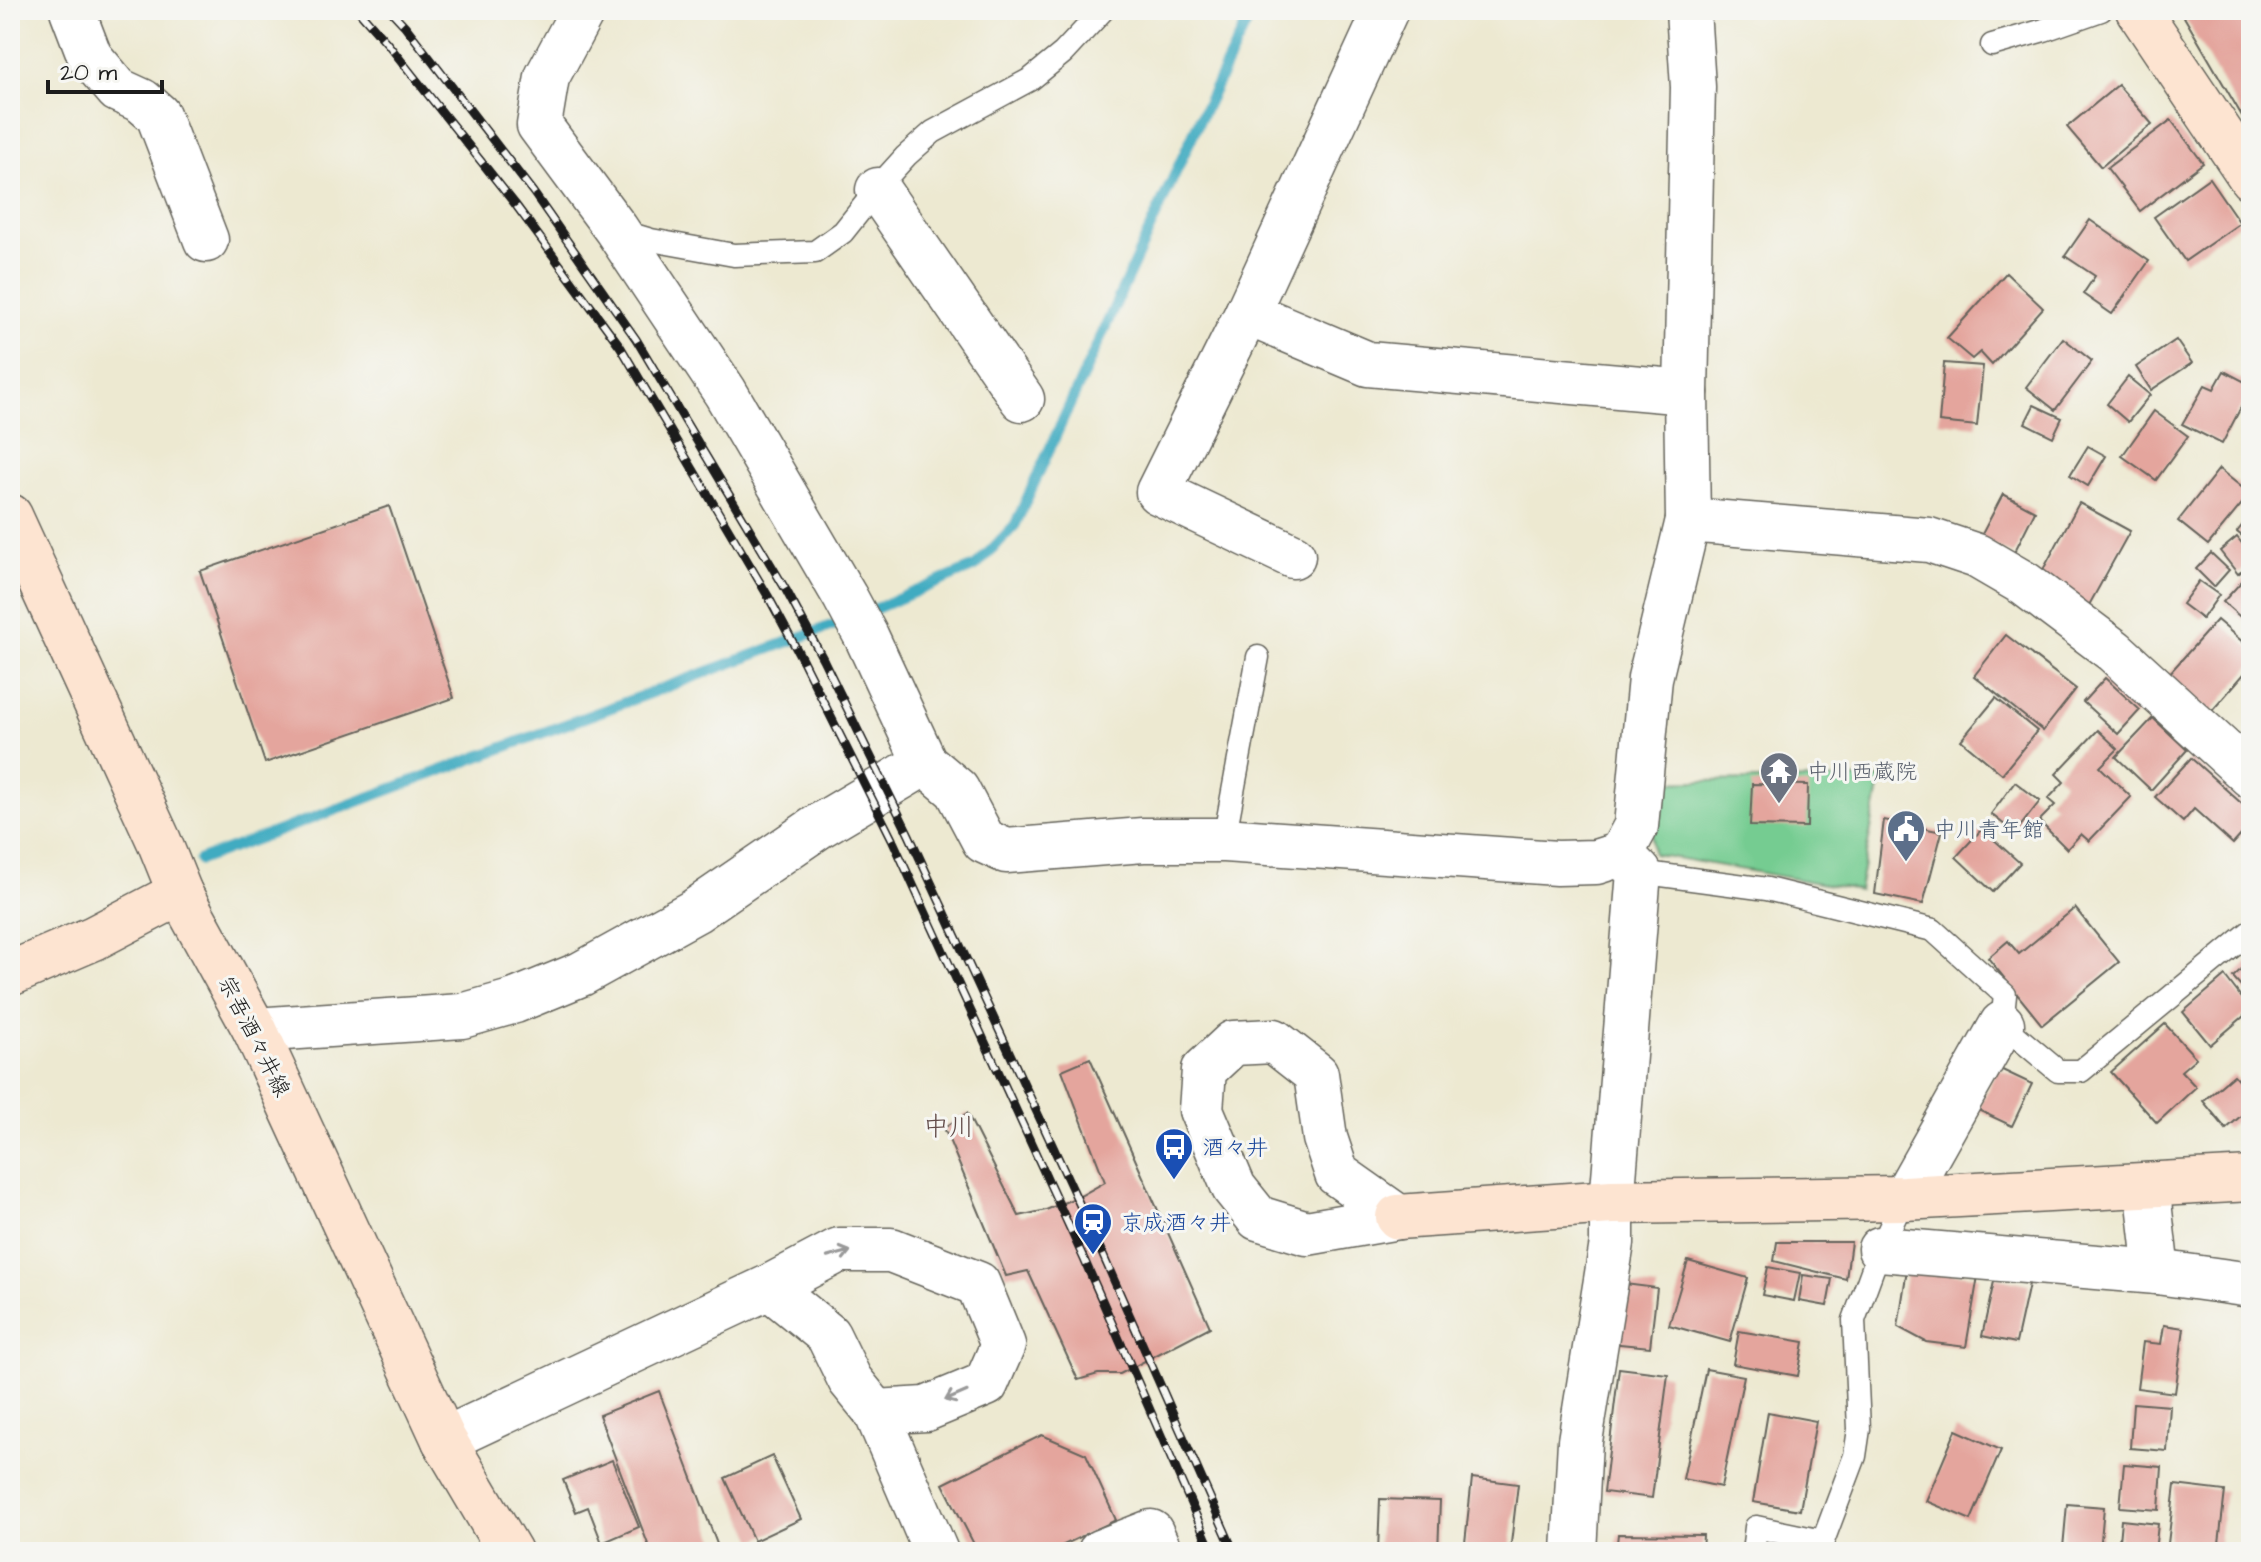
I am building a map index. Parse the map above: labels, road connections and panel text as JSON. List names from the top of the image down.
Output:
{
  "streets": {
    "street": ["宗吾酒々井線"]
  },
  "districts": ["中川"],
  "places": {
    "temple": ["中川西蔵院"],
    "public building": ["中川青年館"],
    "bus stop": ["酒々井"],
    "station": ["京成酒々井"]
  },
  "scale_bar": "20 m"
}
